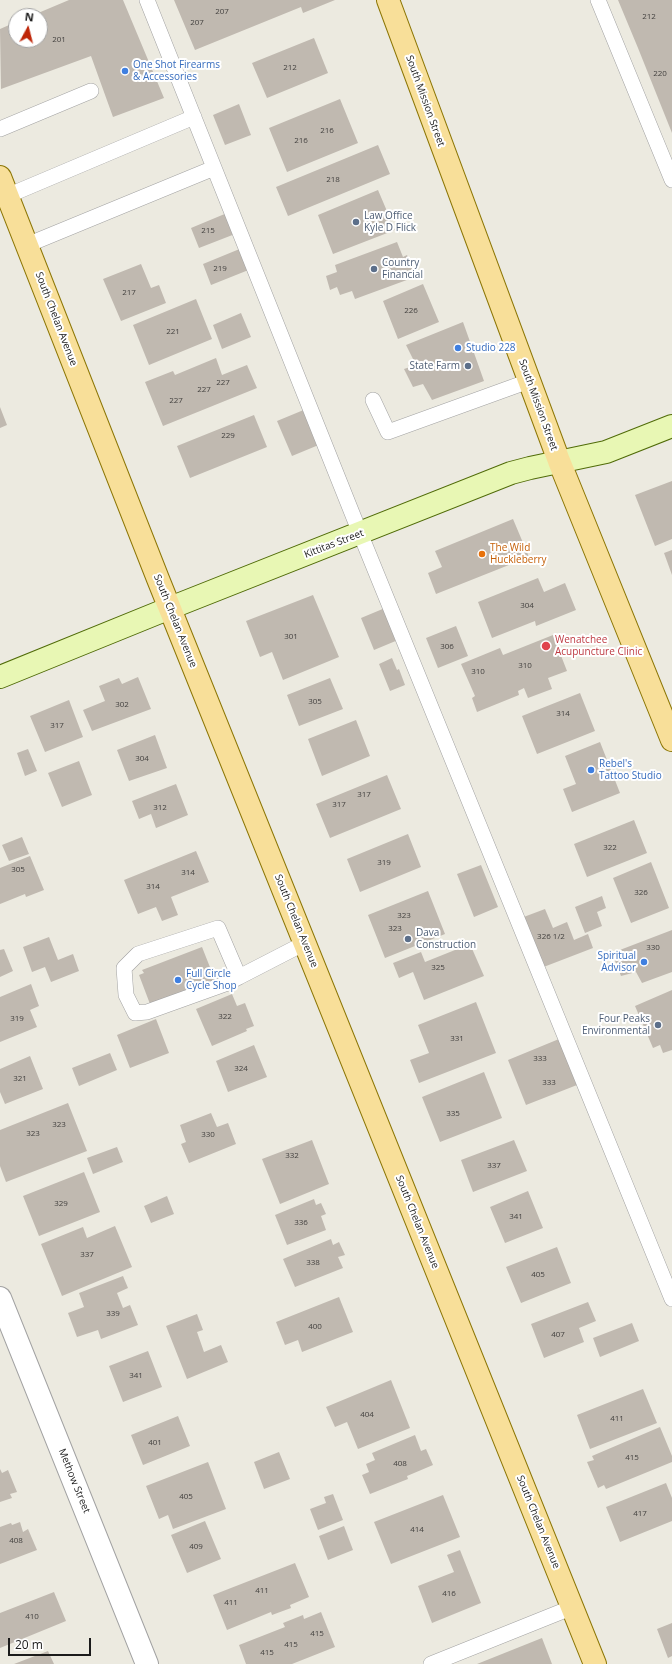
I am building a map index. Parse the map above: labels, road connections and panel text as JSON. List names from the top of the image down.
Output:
{
  "streets": {
    "main road": ["South Mission Street", "South Chelan Avenue"],
    "street": ["Kittitas Street", "Methow Street"]
  },
  "crossings": [
    ["South Mission Street", "Kittitas Street"],
    ["South Chelan Avenue", "Kittitas Street"]
  ],
  "places": [
    "One Shot Firearms & Accessories",
    "Law Office Kyle D Flick",
    "Country Financial",
    "Studio 228",
    "State Farm",
    "The Wild Huckleberry",
    "Wenatchee Acupuncture Clinic",
    "Rebel's Tattoo Studio",
    "Dava Construction",
    "Spiritual Advisor",
    "Full Circle Cycle Shop",
    "Four Peaks Environmental"
  ],
  "house_numbers": [
    "207",
    "212",
    "207",
    "201",
    "212",
    "220",
    "216",
    "216",
    "218",
    "215",
    "219",
    "217",
    "226",
    "221",
    "227",
    "227",
    "227",
    "229",
    "304",
    "301",
    "306",
    "310",
    "310",
    "305",
    "302",
    "314",
    "317",
    "304",
    "317",
    "317",
    "312",
    "322",
    "319",
    "305",
    "314",
    "314",
    "326",
    "323",
    "323",
    "326 1/2",
    "330",
    "325",
    "322",
    "319",
    "331",
    "333",
    "324",
    "321",
    "333",
    "335",
    "323",
    "323",
    "330",
    "332",
    "337",
    "329",
    "341",
    "336",
    "337",
    "338",
    "405",
    "339",
    "400",
    "407",
    "341",
    "404",
    "411",
    "401",
    "415",
    "408",
    "405",
    "417",
    "414",
    "408",
    "409",
    "411",
    "416",
    "411",
    "410",
    "415",
    "415",
    "415"
  ],
  "scale_bar": "20 m",
  "north": "top"
}
